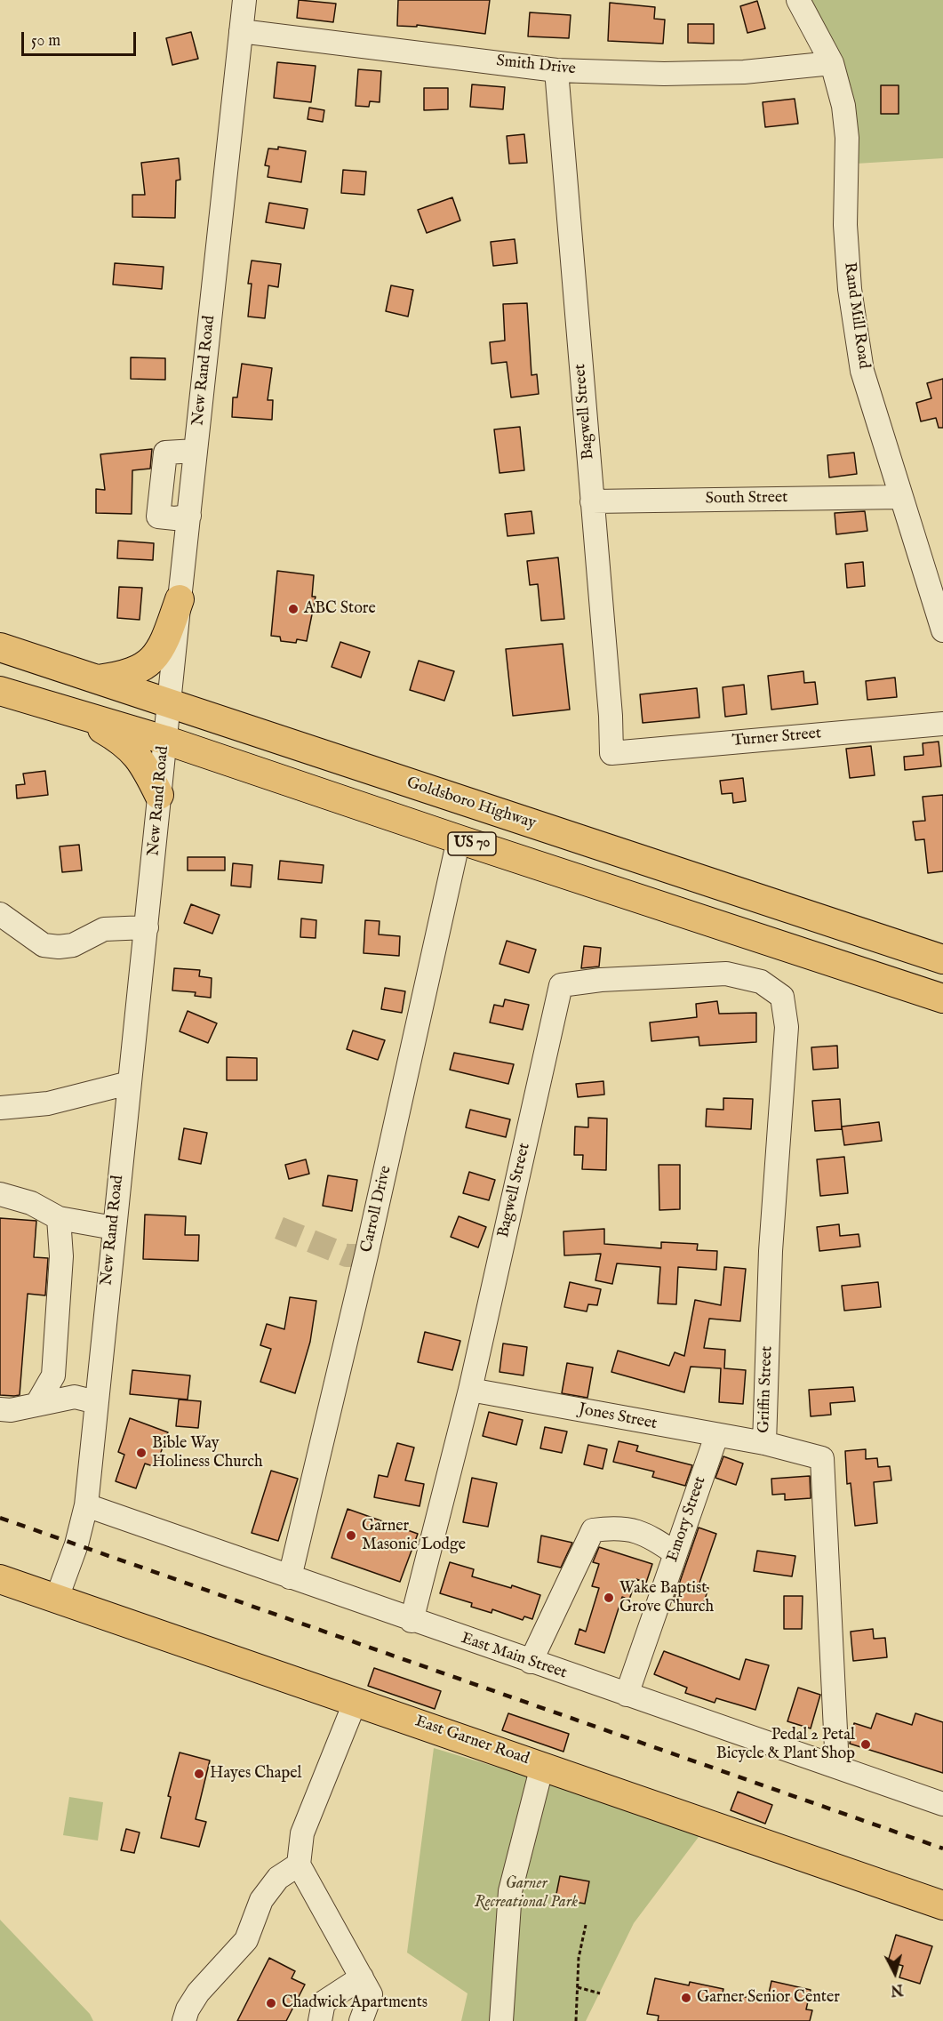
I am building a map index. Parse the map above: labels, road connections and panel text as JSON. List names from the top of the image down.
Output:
{
  "streets": {
    "main road": ["Goldsboro Highway", "US 70", "East Garner Road"],
    "street": [
      "Smith Drive",
      "Rand Mill Road",
      "New Rand Road",
      "Bagwell Street",
      "South Street",
      "Turner Street",
      "Carroll Drive",
      "Griffin Street",
      "Jones Street",
      "Emory Street",
      "East Main Street"
    ]
  },
  "crossings": [
    ["Smith Drive", "Rand Mill Road"],
    ["Smith Drive", "New Rand Road"],
    ["Smith Drive", "Bagwell Street"],
    ["Rand Mill Road", "South Street"],
    ["New Rand Road", "Goldsboro Highway"],
    ["New Rand Road", "US 70"],
    ["New Rand Road", "East Main Street"],
    ["New Rand Road", "East Garner Road"],
    ["Bagwell Street", "South Street"],
    ["Bagwell Street", "Turner Street"],
    ["Bagwell Street", "Griffin Street"],
    ["Bagwell Street", "Jones Street"],
    ["Bagwell Street", "East Main Street"],
    ["US 70", "Carroll Drive"],
    ["Carroll Drive", "East Main Street"],
    ["Griffin Street", "Jones Street"],
    ["Griffin Street", "East Main Street"],
    ["Jones Street", "Emory Street"],
    ["Emory Street", "East Main Street"]
  ],
  "parks": ["Garner Recreational Park"],
  "places": [
    "ABC Store",
    "Bible Way Holiness Church",
    "Garner Masonic Lodge",
    "Wake Baptist Grove Church",
    "Pedal 2 Petal Bicycle & Plant Shop",
    "Hayes Chapel",
    "Garner Senior Center",
    "Chadwick Apartments"
  ],
  "scale_bar": "50 m",
  "north": "bottom"
}
